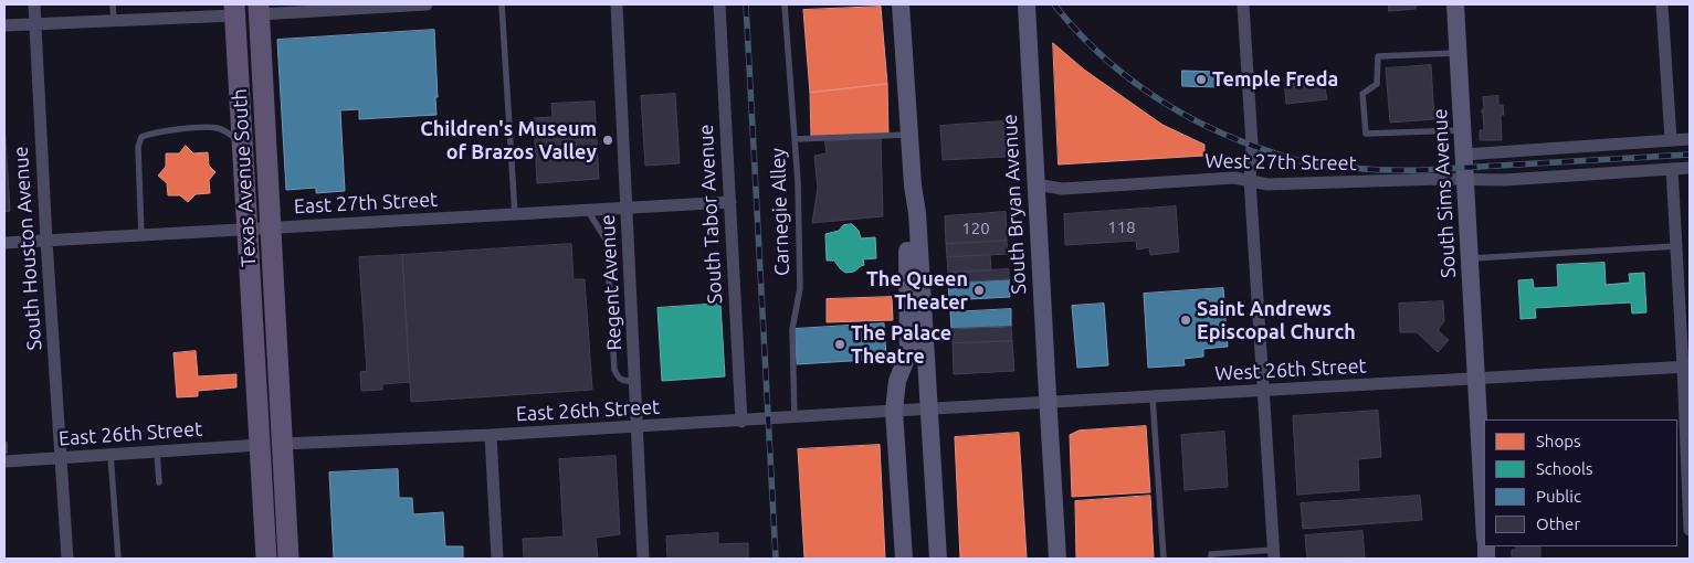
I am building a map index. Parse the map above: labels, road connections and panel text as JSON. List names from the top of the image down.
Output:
{
  "streets": {
    "main road": ["Texas Avenue South"],
    "street": [
      "West 27th Street",
      "South Sims Avenue",
      "East 27th Street",
      "South Bryan Avenue",
      "South Tabor Avenue",
      "South Houston Avenue",
      "Regent Avenue",
      "West 26th Street",
      "East 26th Street"
    ],
    "lane": ["Carnegie Alley"]
  },
  "crossings": [
    ["West 27th Street", "South Sims Avenue"],
    ["West 27th Street", "South Bryan Avenue"],
    ["Texas Avenue South", "East 27th Street"],
    ["Texas Avenue South", "East 26th Street"],
    ["South Sims Avenue", "West 26th Street"],
    ["East 27th Street", "South Tabor Avenue"],
    ["East 27th Street", "South Houston Avenue"],
    ["East 27th Street", "Regent Avenue"],
    ["South Bryan Avenue", "West 26th Street"],
    ["Carnegie Alley", "East 26th Street"],
    ["South Tabor Avenue", "East 26th Street"],
    ["South Houston Avenue", "East 26th Street"],
    ["Regent Avenue", "East 26th Street"],
    ["West 26th Street", "East 26th Street"]
  ],
  "places": [
    "Temple Freda",
    "Children's Museum of Brazos Valley",
    "The Queen Theater",
    "Saint Andrews Episcopal Church",
    "The Palace Theatre"
  ],
  "house_numbers": ["118", "120"],
  "legend": [
    "Shops",
    "Schools",
    "Public",
    "Other"
  ]
}
